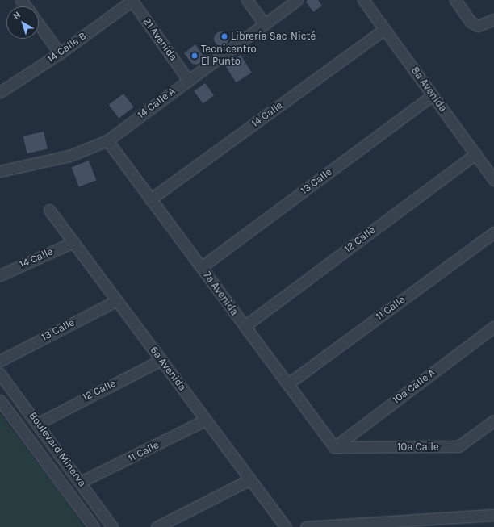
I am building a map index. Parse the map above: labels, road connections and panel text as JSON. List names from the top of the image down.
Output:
{
  "streets": {
    "street": [
      "21 Avenida",
      "14 Calle B",
      "8a Avenida",
      "14 Calle A",
      "14 Calle",
      "13 Calle",
      "12 Calle",
      "7a Avenida",
      "11 Calle",
      "6a Avenida",
      "10a Calle A",
      "10a Calle",
      "Boulevard Minerva"
    ]
  },
  "crossings": [
    ["21 Avenida", "14 Calle B"],
    ["21 Avenida", "14 Calle A"],
    ["8a Avenida", "14 Calle"],
    ["8a Avenida", "13 Calle"],
    ["8a Avenida", "12 Calle"],
    ["14 Calle A", "7a Avenida"],
    ["14 Calle", "7a Avenida"],
    ["14 Calle", "6a Avenida"],
    ["13 Calle", "7a Avenida"],
    ["13 Calle", "6a Avenida"],
    ["12 Calle", "7a Avenida"],
    ["12 Calle", "6a Avenida"],
    ["12 Calle", "Boulevard Minerva"],
    ["7a Avenida", "11 Calle"],
    ["7a Avenida", "10a Calle A"],
    ["7a Avenida", "10a Calle"],
    ["11 Calle", "6a Avenida"],
    ["11 Calle", "Boulevard Minerva"],
    ["10a Calle A", "10a Calle"]
  ],
  "places": ["Librería Sac-Nicté", "Tecnicentro El Punto"],
  "north": "top left"
}
